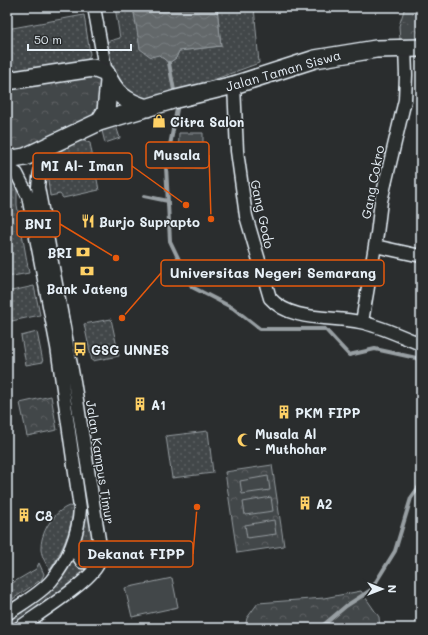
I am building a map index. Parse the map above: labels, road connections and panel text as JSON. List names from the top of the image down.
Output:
{
  "streets": {
    "main road": ["Jalan Taman Siswa"],
    "street": ["Gang Cokro", "Gang Godo", "Jalan Kampus Timur"]
  },
  "crossings": [
    ["Jalan Taman Siswa", "Gang Cokro"],
    ["Jalan Taman Siswa", "Gang Godo"],
    ["Gang Cokro", "Gang Godo"]
  ],
  "places": {
    "shop": ["Citra Salon"],
    "other": [
      "MI Al- Iman",
      "Musala",
      "BNI",
      "Universitas Negeri Semarang",
      "Dekanat FIPP"
    ],
    "restaurant": ["Burjo Suprapto"],
    "bank": ["BRI", "Bank Jateng"],
    "bus stop": ["GSG UNNES"],
    "building": [
      "A1",
      "PKM FIPP",
      "A2",
      "C8"
    ],
    "mosque": ["Musala Al - Muthohar"]
  },
  "scale_bar": "50 m",
  "north": "right"
}
